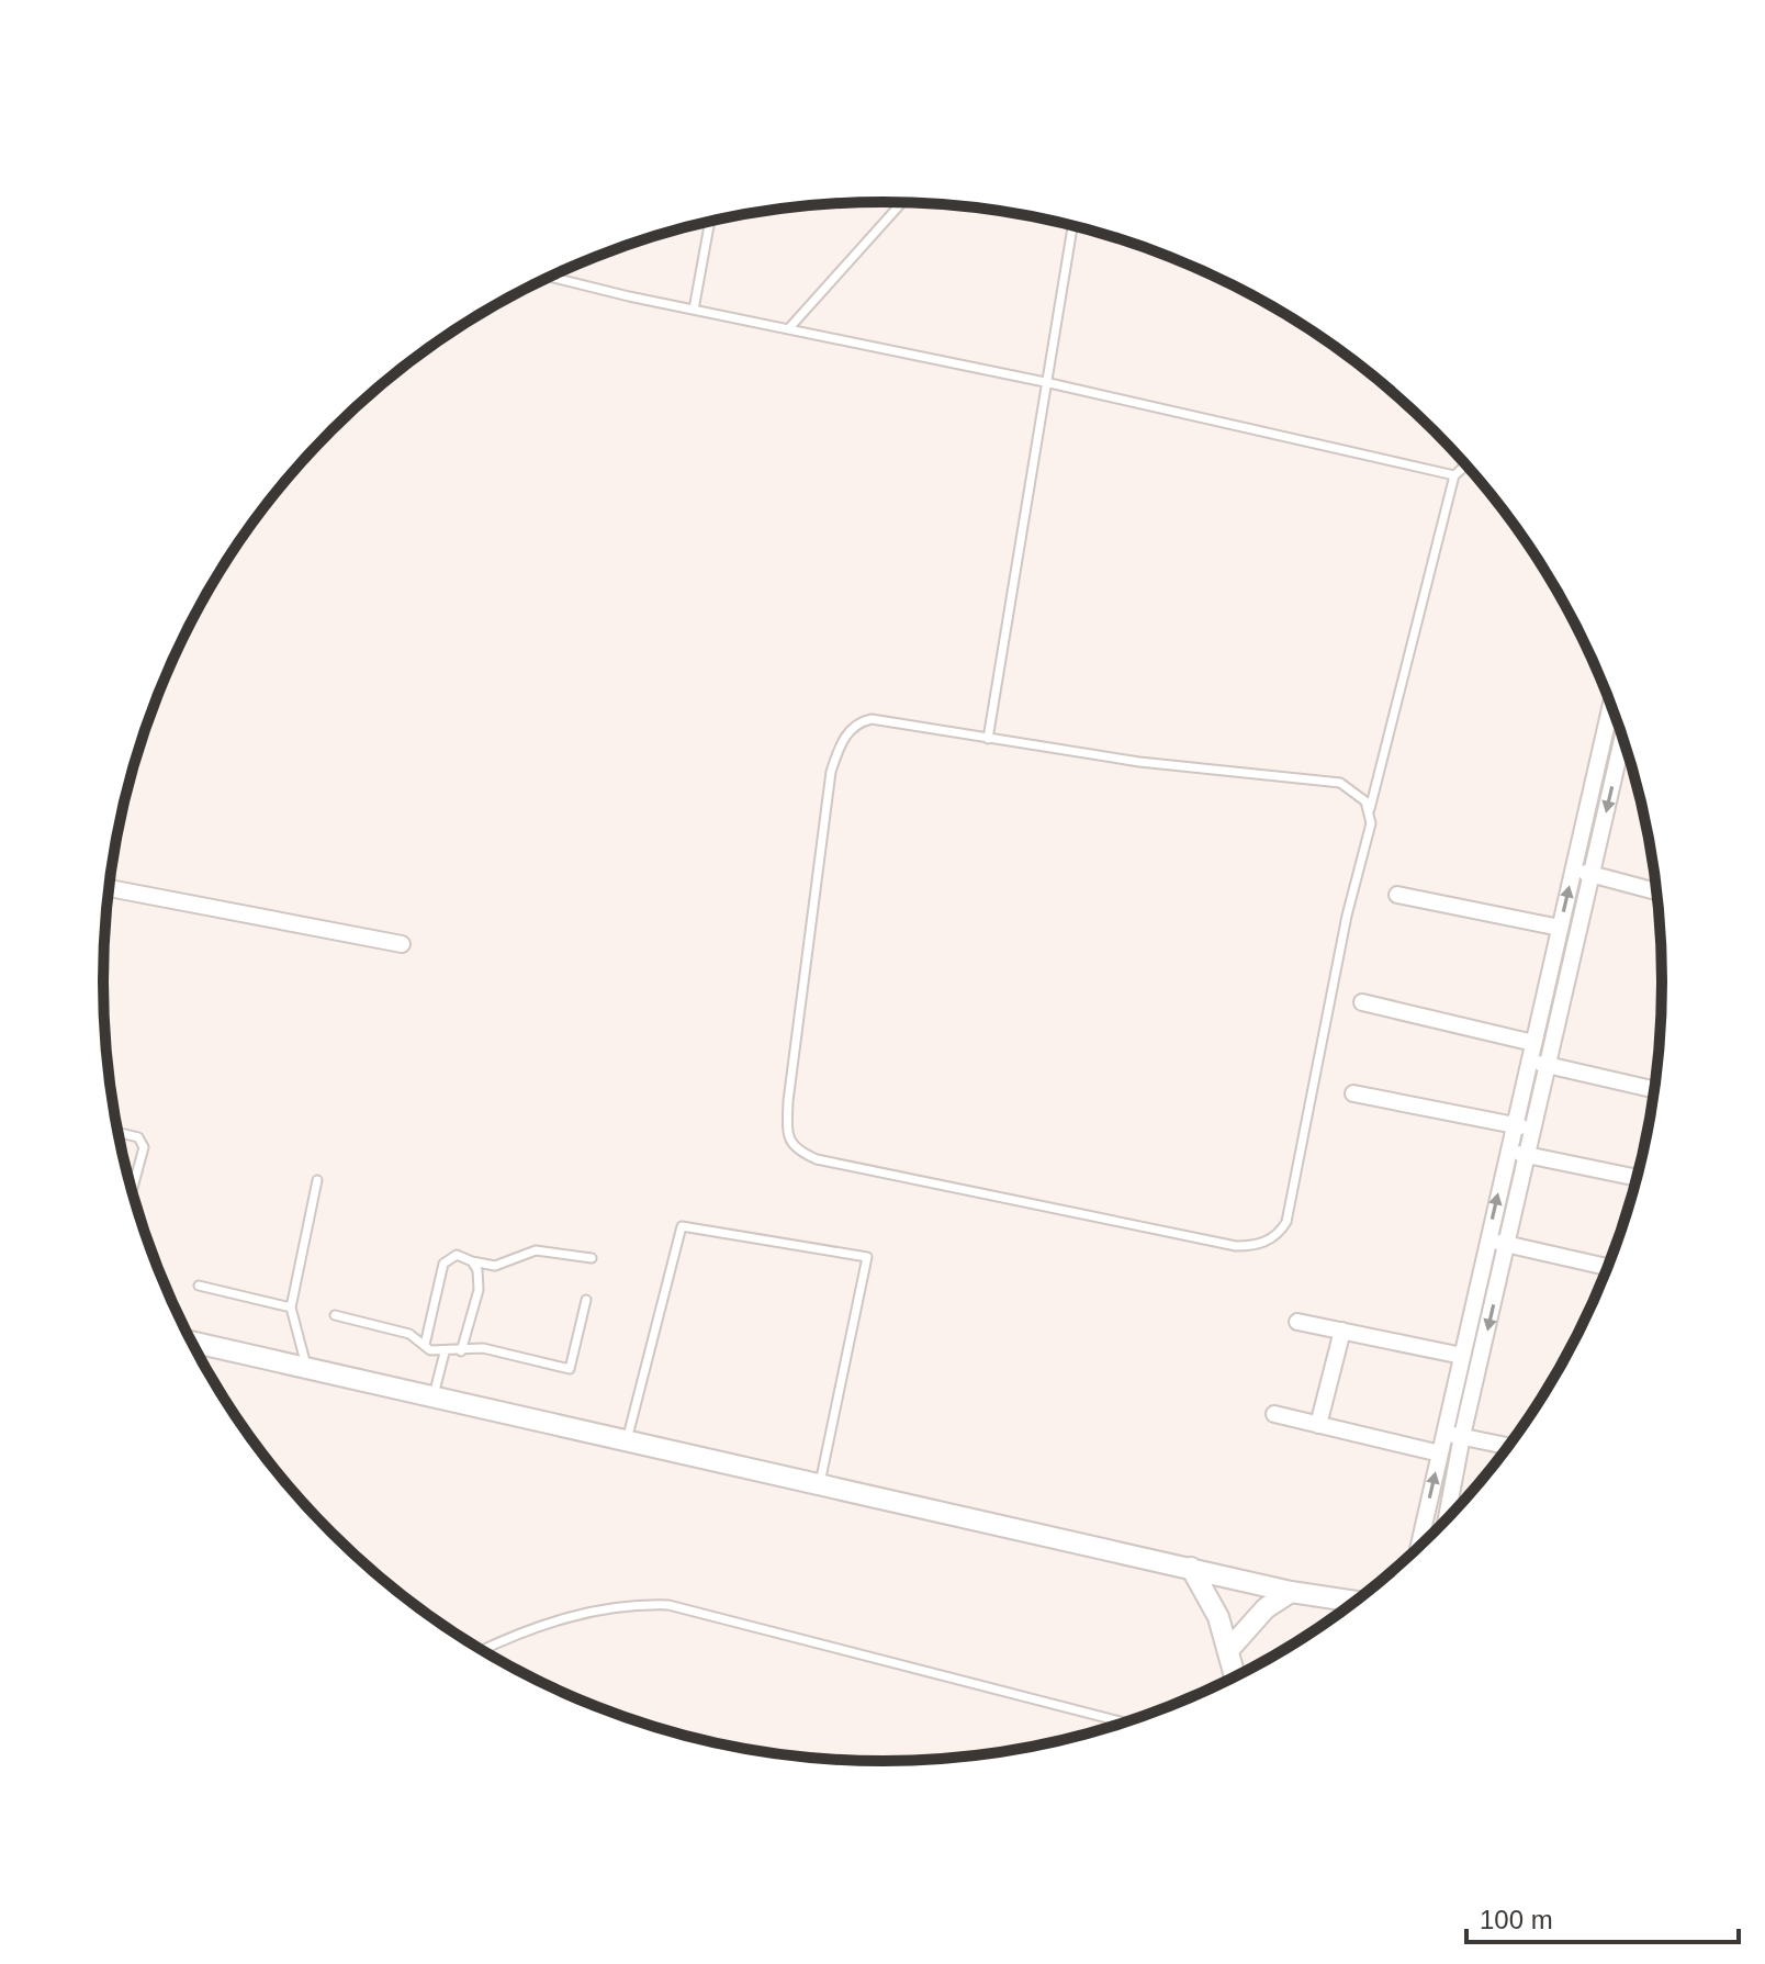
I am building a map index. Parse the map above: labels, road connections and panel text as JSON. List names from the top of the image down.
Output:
{
  "scale_bar": "100 m"
}
